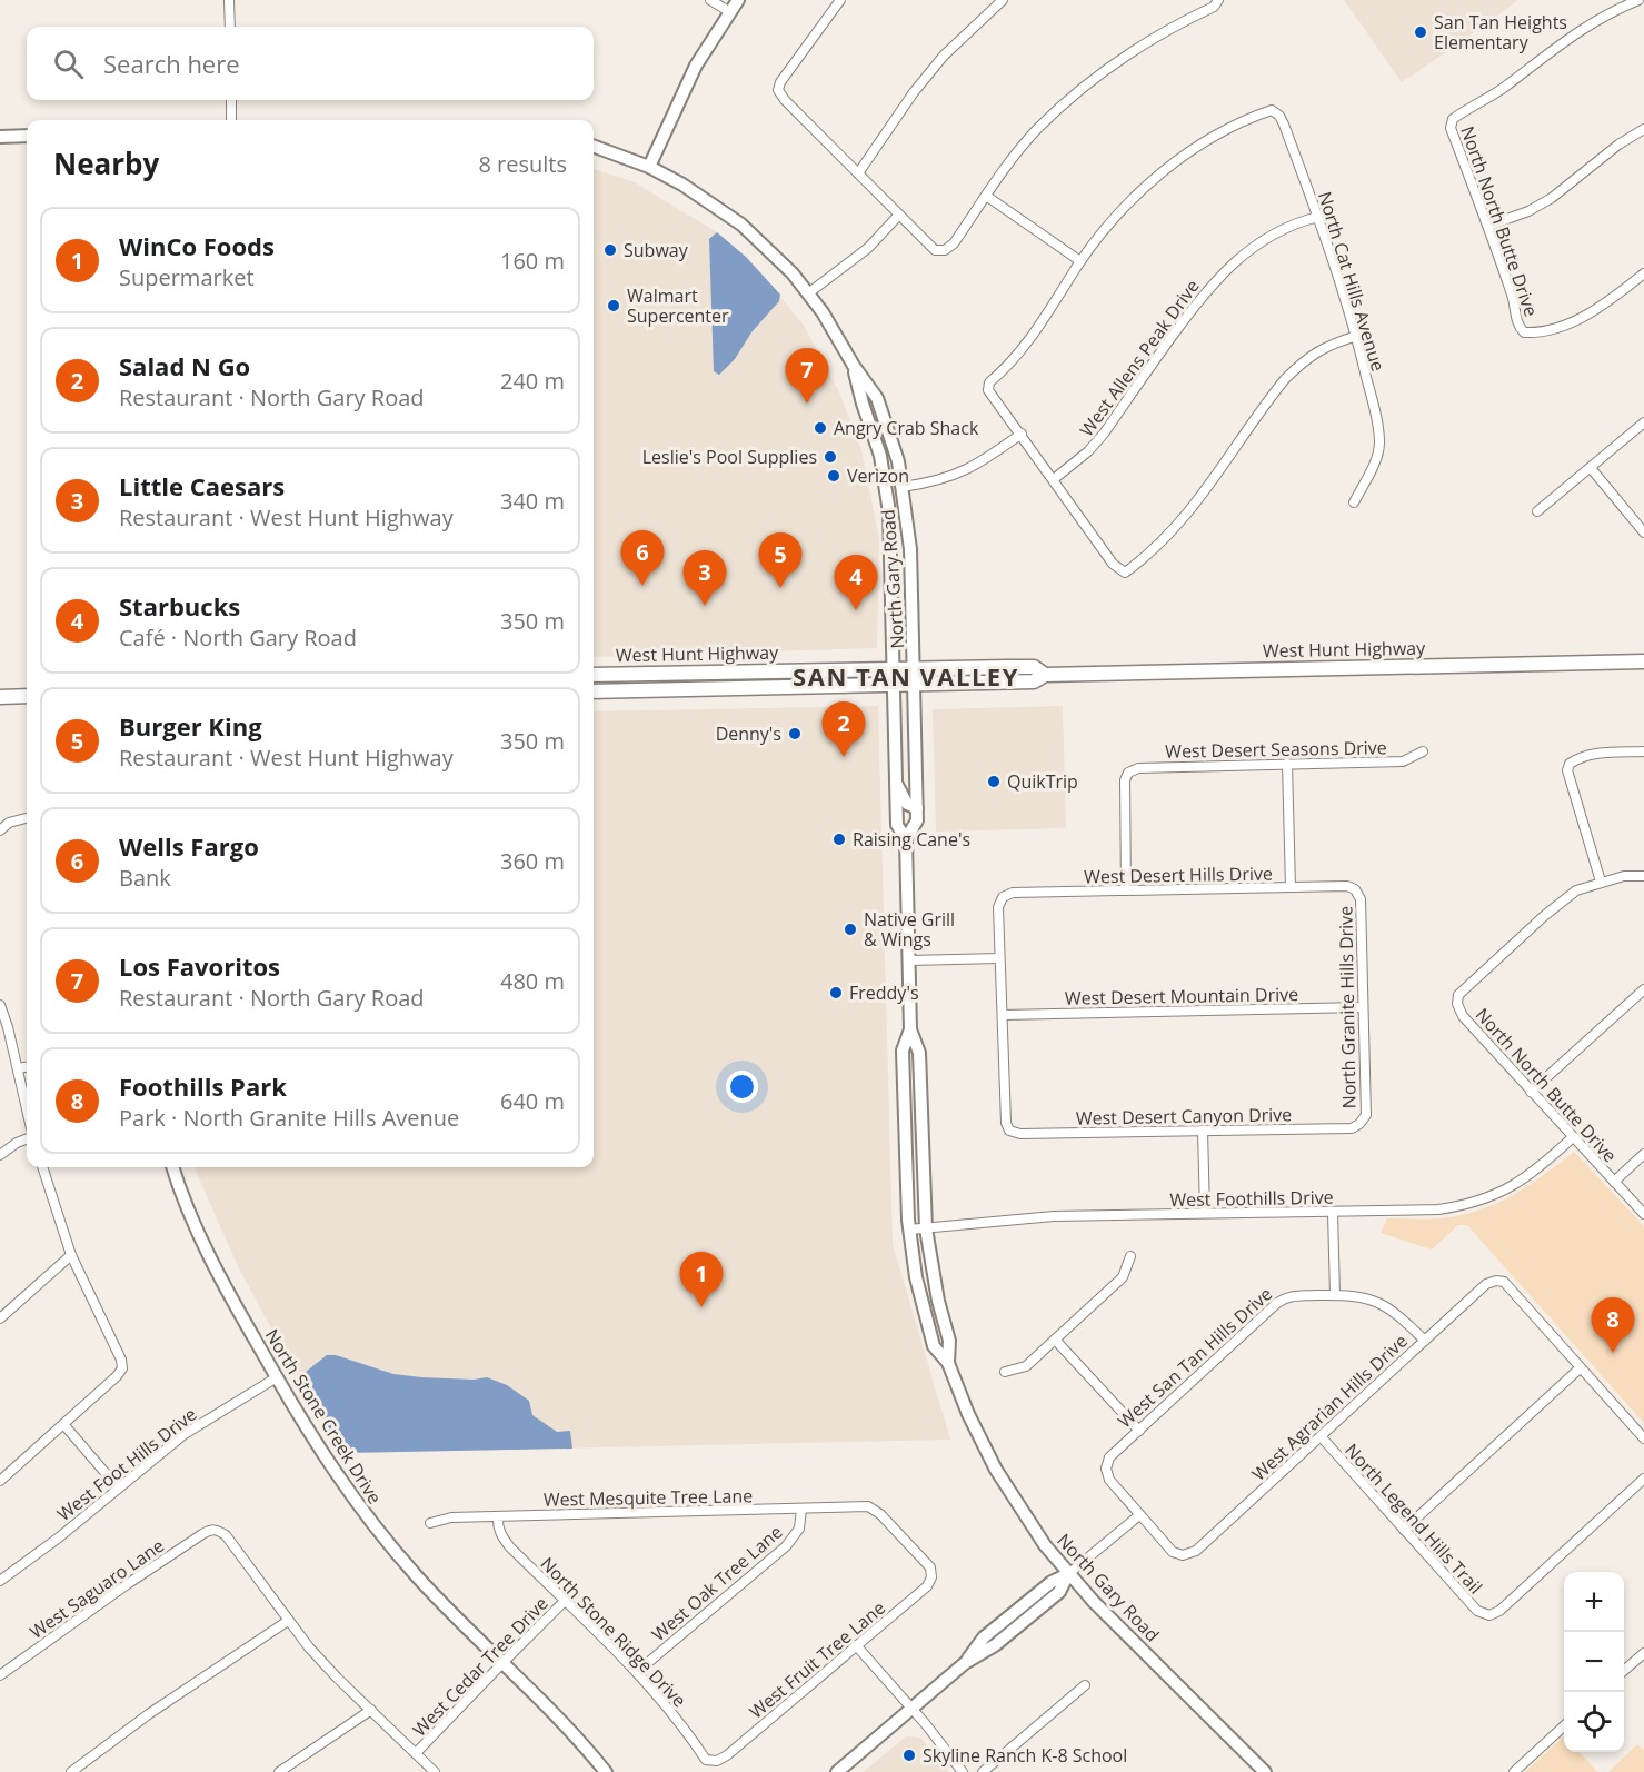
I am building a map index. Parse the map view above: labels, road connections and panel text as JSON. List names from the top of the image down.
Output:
{
  "streets": {
    "main road": ["West Hunt Highway"],
    "street": [
      "North North Butte Drive",
      "North Cat Hills Avenue",
      "West Allens Peak Drive",
      "North Gary Road",
      "West Desert Seasons Drive",
      "West Desert Hills Drive",
      "West Desert Mountain Drive",
      "North Granite Hills Drive",
      "West Desert Canyon Drive",
      "West Foothills Drive",
      "West San Tan Hills Drive",
      "West Agrarian Hills Drive",
      "North Stone Creek Drive",
      "West Foot Hills Drive",
      "West Mesquite Tree Lane",
      "North Legend Hills Trail",
      "West Oak Tree Lane",
      "West Saguaro Lane",
      "North Stone Ridge Drive",
      "West Fruit Tree Lane",
      "West Cedar Tree Drive"
    ]
  },
  "crossings": [
    ["North North Butte Drive", "West Foothills Drive"],
    ["North Cat Hills Avenue", "West Allens Peak Drive"],
    ["North Gary Road", "West Hunt Highway"],
    ["North Gary Road", "West Foothills Drive"],
    ["West Desert Seasons Drive", "West Desert Hills Drive"],
    ["West Desert Hills Drive", "North Granite Hills Drive"],
    ["West Desert Mountain Drive", "North Granite Hills Drive"],
    ["West Desert Mountain Drive", "West Desert Canyon Drive"],
    ["North Granite Hills Drive", "West Desert Canyon Drive"],
    ["West San Tan Hills Drive", "West Agrarian Hills Drive"],
    ["West Agrarian Hills Drive", "North Legend Hills Trail"],
    ["North Stone Creek Drive", "West Foot Hills Drive"],
    ["North Stone Creek Drive", "West Cedar Tree Drive"],
    ["West Mesquite Tree Lane", "West Oak Tree Lane"],
    ["West Mesquite Tree Lane", "North Stone Ridge Drive"],
    ["West Mesquite Tree Lane", "West Fruit Tree Lane"],
    ["West Oak Tree Lane", "North Stone Ridge Drive"],
    ["North Stone Ridge Drive", "West Fruit Tree Lane"],
    ["North Stone Ridge Drive", "West Cedar Tree Drive"]
  ],
  "districts": ["SAN TAN VALLEY"],
  "places": [
    "San Tan Heights Elementary",
    "Subway",
    "Walmart Supercenter",
    "Angry Crab Shack",
    "Leslie's Pool Supplies",
    "Verizon",
    "Denny's",
    "QuikTrip",
    "Raising Cane's",
    "Native Grill & Wings",
    "Freddy's",
    "Skyline Ranch K-8 School"
  ],
  "page": {
    "search": "Search here",
    "heading": ["Nearby", "8 results"],
    "list": [
      {
        "mark": "1",
        "name": "WinCo Foods",
        "note": "Supermarket",
        "value": "160 m"
      },
      {
        "mark": "2",
        "name": "Salad N Go",
        "note": "Restaurant · North Gary Road",
        "value": "240 m"
      },
      {
        "mark": "3",
        "name": "Little Caesars",
        "note": "Restaurant · West Hunt Highway",
        "value": "340 m"
      },
      {
        "mark": "4",
        "name": "Starbucks",
        "note": "Café · North Gary Road",
        "value": "350 m"
      },
      {
        "mark": "5",
        "name": "Burger King",
        "note": "Restaurant · West Hunt Highway",
        "value": "350 m"
      },
      {
        "mark": "6",
        "name": "Wells Fargo",
        "note": "Bank",
        "value": "360 m"
      },
      {
        "mark": "7",
        "name": "Los Favoritos",
        "note": "Restaurant · North Gary Road",
        "value": "480 m"
      },
      {
        "mark": "8",
        "name": "Foothills Park",
        "note": "Park · North Granite Hills Avenue",
        "value": "640 m"
      }
    ],
    "pins": [
      "7",
      "6",
      "5",
      "3",
      "4",
      "2",
      "1",
      "8"
    ],
    "map_buttons": ["+", "−"]
  }
}
